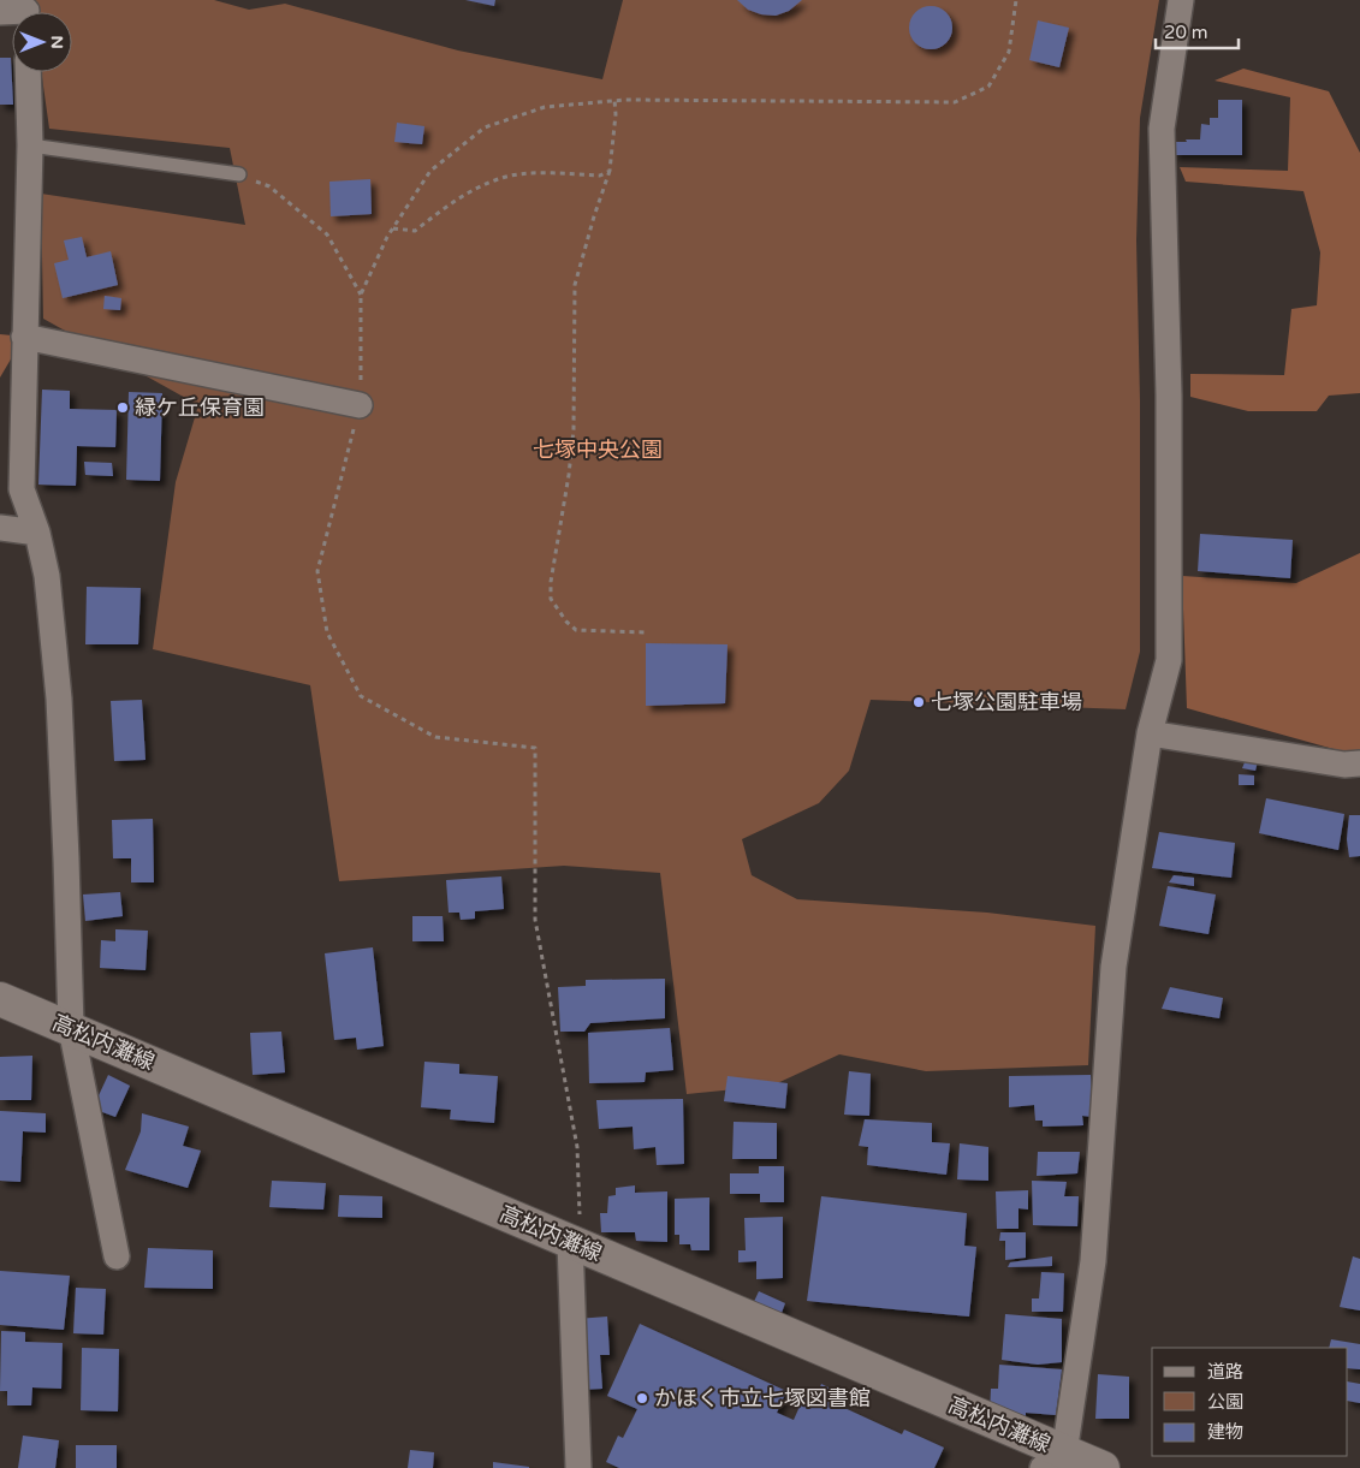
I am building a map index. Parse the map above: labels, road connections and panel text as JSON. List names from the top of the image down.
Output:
{
  "streets": {
    "main road": ["高松内灘線"]
  },
  "parks": ["七塚中央公園"],
  "places": ["緑ケ丘保育園", "七塚公園駐車場", "かほく市立七塚図書館"],
  "legend": ["道路", "公園", "建物"],
  "scale_bar": "20 m",
  "north": "right"
}
